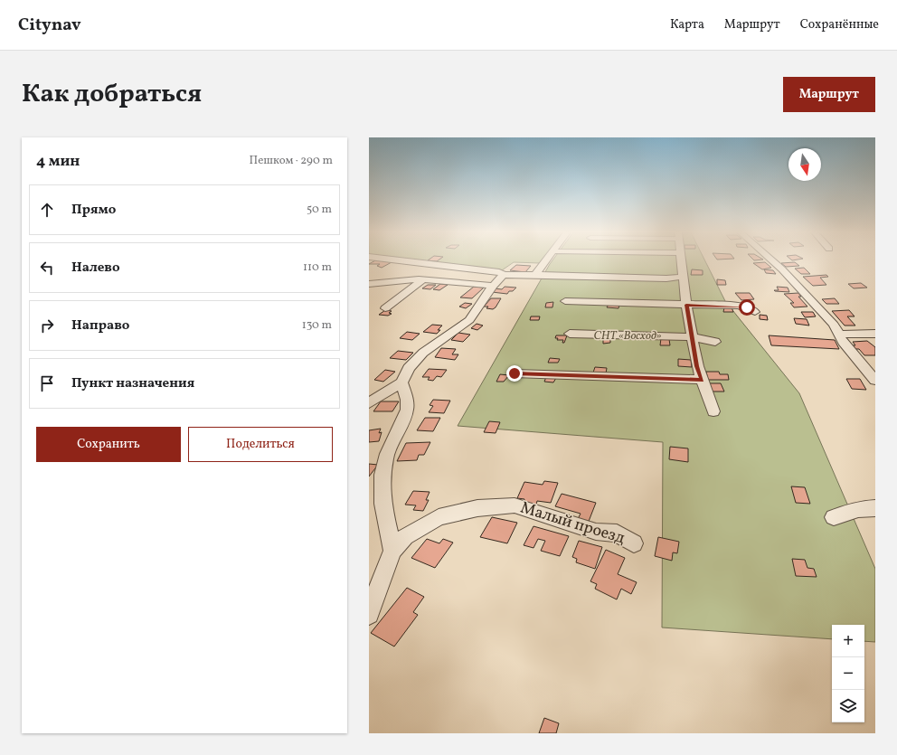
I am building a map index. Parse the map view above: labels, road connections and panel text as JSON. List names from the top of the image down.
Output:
{
  "streets": {
    "street": ["Малый проезд"]
  },
  "parks": ["СНТ «Восход»"],
  "north": "bottom",
  "page": {
    "header": "Citynav",
    "nav": ["Карта", "Маршрут", "Сохранённые"],
    "title": "Как добраться",
    "buttons": [
      "Маршрут",
      ["Сохранить", "Поделиться"]
    ],
    "heading": ["4 мин", "Пешком · 290 m"],
    "list": [
      ["Прямо", "50 m"],
      ["Налево", "110 m"],
      ["Направо", "130 m"],
      "Пункт назначения"
    ],
    "map_buttons": ["+", "−"]
  }
}
